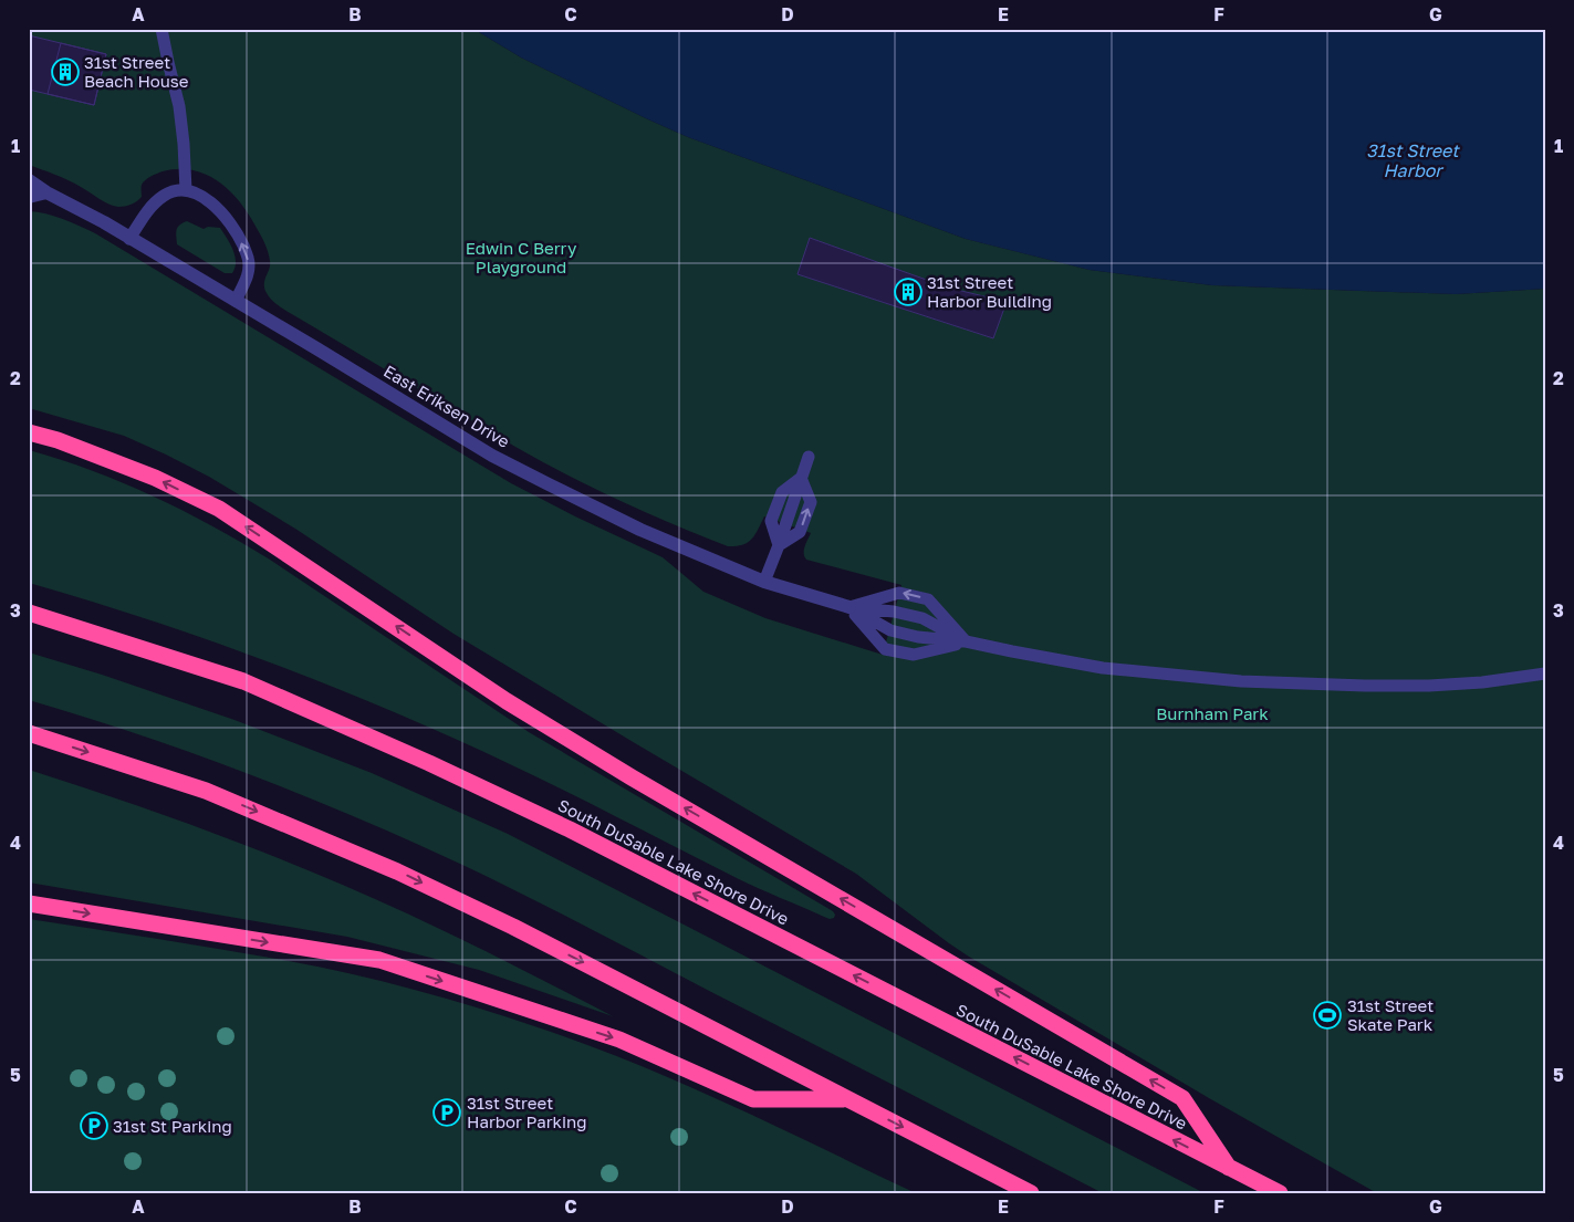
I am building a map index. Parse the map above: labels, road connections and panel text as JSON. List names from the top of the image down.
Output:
{
  "streets": {
    "highway": ["South DuSable Lake Shore Drive"],
    "street": ["East Eriksen Drive"]
  },
  "water": ["31st Street Harbor"],
  "parks": ["Edwin C Berry Playground", "Burnham Park"],
  "places": {
    "building": ["31st Street Beach House", "31st Street Harbor Building"],
    "sports": ["31st Street Skate Park"],
    "parking": ["31st Street Harbor Parking", "31st St Parking"]
  },
  "grid": {
    "columns": [
      "A",
      "B",
      "C",
      "D",
      "E",
      "F",
      "G"
    ],
    "rows": [
      "1",
      "2",
      "3",
      "4",
      "5"
    ]
  }
}
